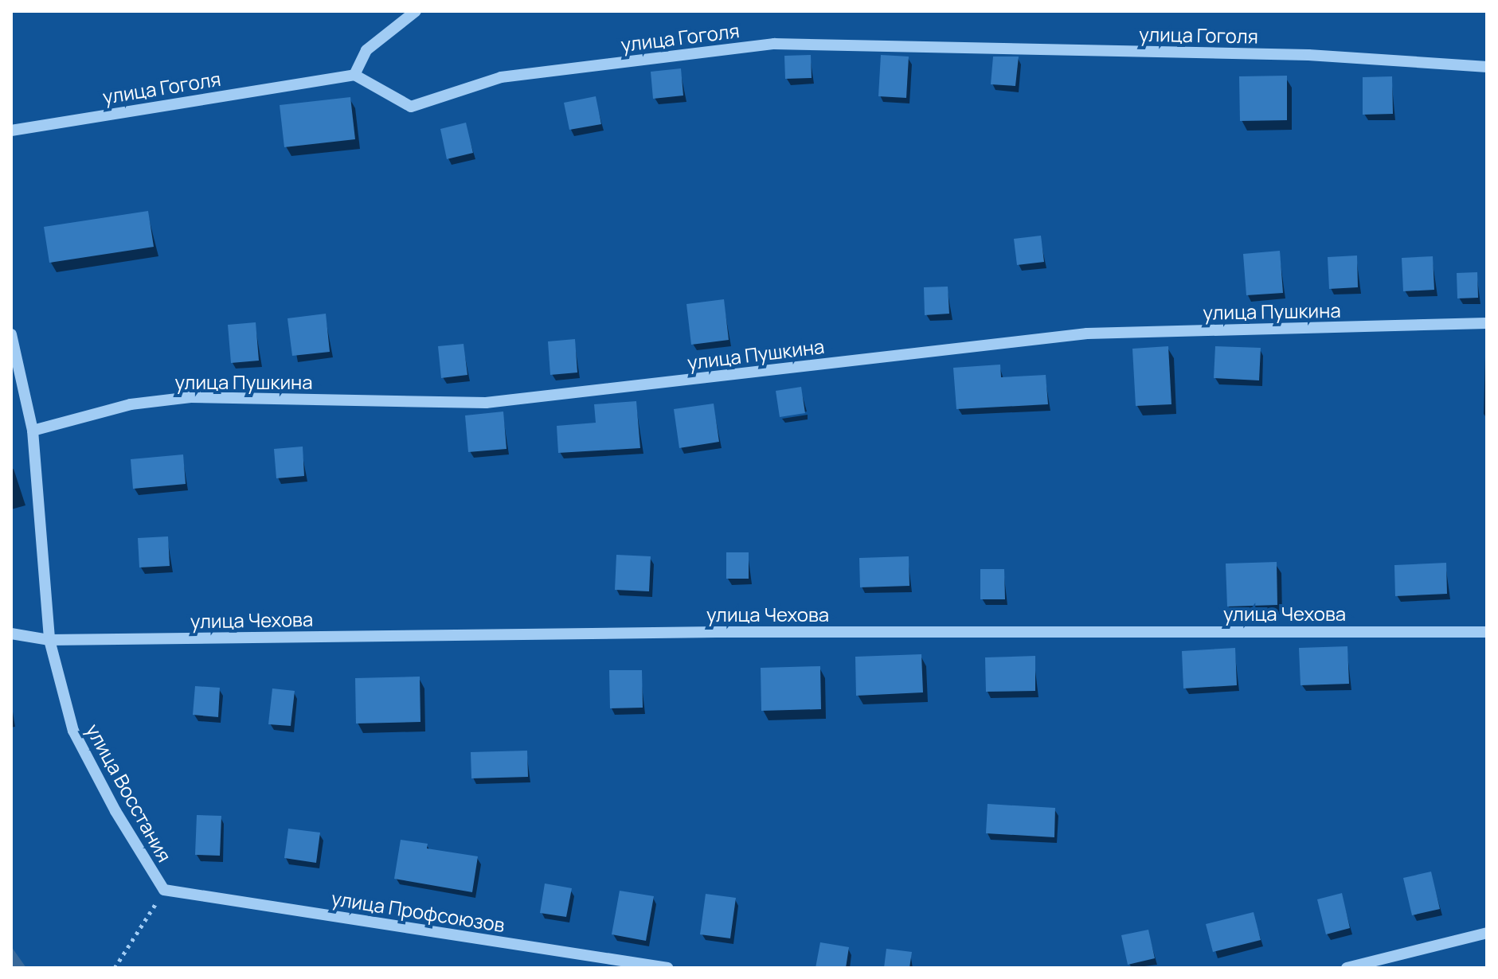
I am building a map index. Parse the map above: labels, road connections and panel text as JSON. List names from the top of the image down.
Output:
{
  "streets": {
    "street": [
      "улица Гоголя",
      "улица Пушкина",
      "улица Чехова",
      "улица Восстания",
      "улица Профсоюзов"
    ]
  },
  "crossings": [
    ["улица Пушкина", "улица Восстания"],
    ["улица Чехова", "улица Восстания"],
    ["улица Восстания", "улица Профсоюзов"]
  ]
}
